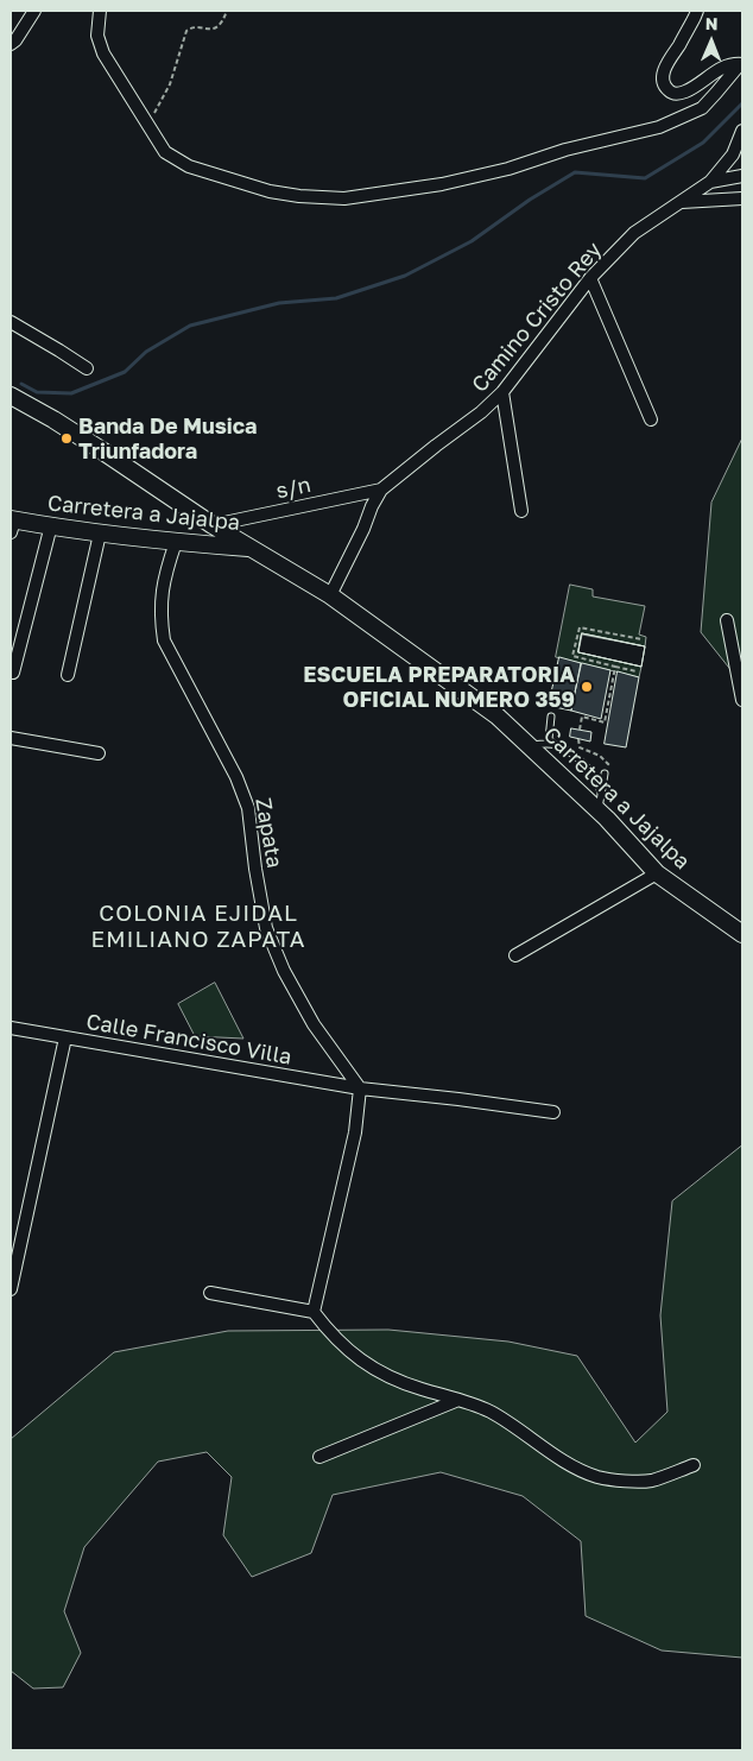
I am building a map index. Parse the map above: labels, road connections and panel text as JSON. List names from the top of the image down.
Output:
{
  "streets": {
    "street": [
      "Camino Cristo Rey",
      "s/n",
      "Carretera a Jajalpa",
      "Zapata",
      "Calle Francisco Villa"
    ]
  },
  "crossings": [
    ["Camino Cristo Rey", "s/n"],
    ["Camino Cristo Rey", "Carretera a Jajalpa"],
    ["Carretera a Jajalpa", "Zapata"],
    ["Zapata", "Calle Francisco Villa"]
  ],
  "districts": ["COLONIA EJIDAL EMILIANO ZAPATA"],
  "places": ["Banda De Musica Triunfadora", "ESCUELA PREPARATORIA OFICIAL NUMERO 359"],
  "north": "top"
}
